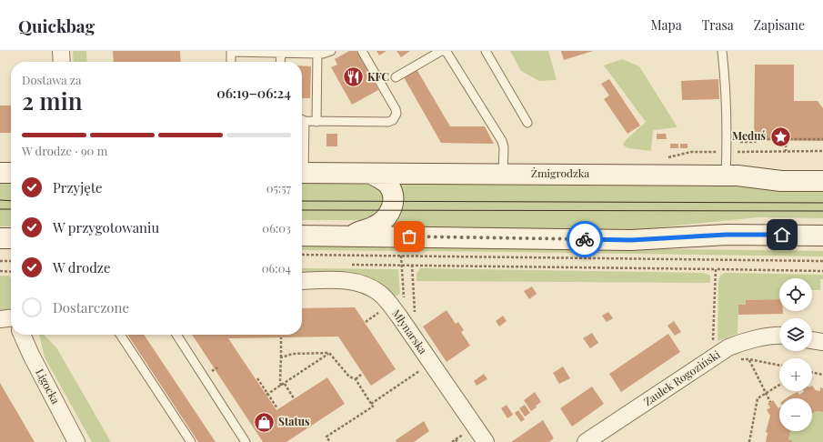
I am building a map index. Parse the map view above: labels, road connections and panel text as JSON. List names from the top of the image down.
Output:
{
  "streets": {
    "main road": ["Żmigrodzka"],
    "street": ["Młynarska", "Zaułek Rogoziński", "Ligocka"]
  },
  "places": {
    "restaurant": ["KFC"],
    "place": ["Meduś"],
    "shop": ["Status"]
  },
  "page": {
    "header": "Quickbag",
    "nav": ["Mapa", "Trasa", "Zapisane"],
    "heading": ["2 min", "Dostawa za", "06:19–06:24"],
    "bar": "W drodze · 90 m",
    "list": [
      ["Przyjęte", "05:57"],
      ["W przygotowaniu", "06:03"],
      ["W drodze", "06:04"],
      "Dostarczone"
    ],
    "map_buttons": ["+", "−"]
  }
}
